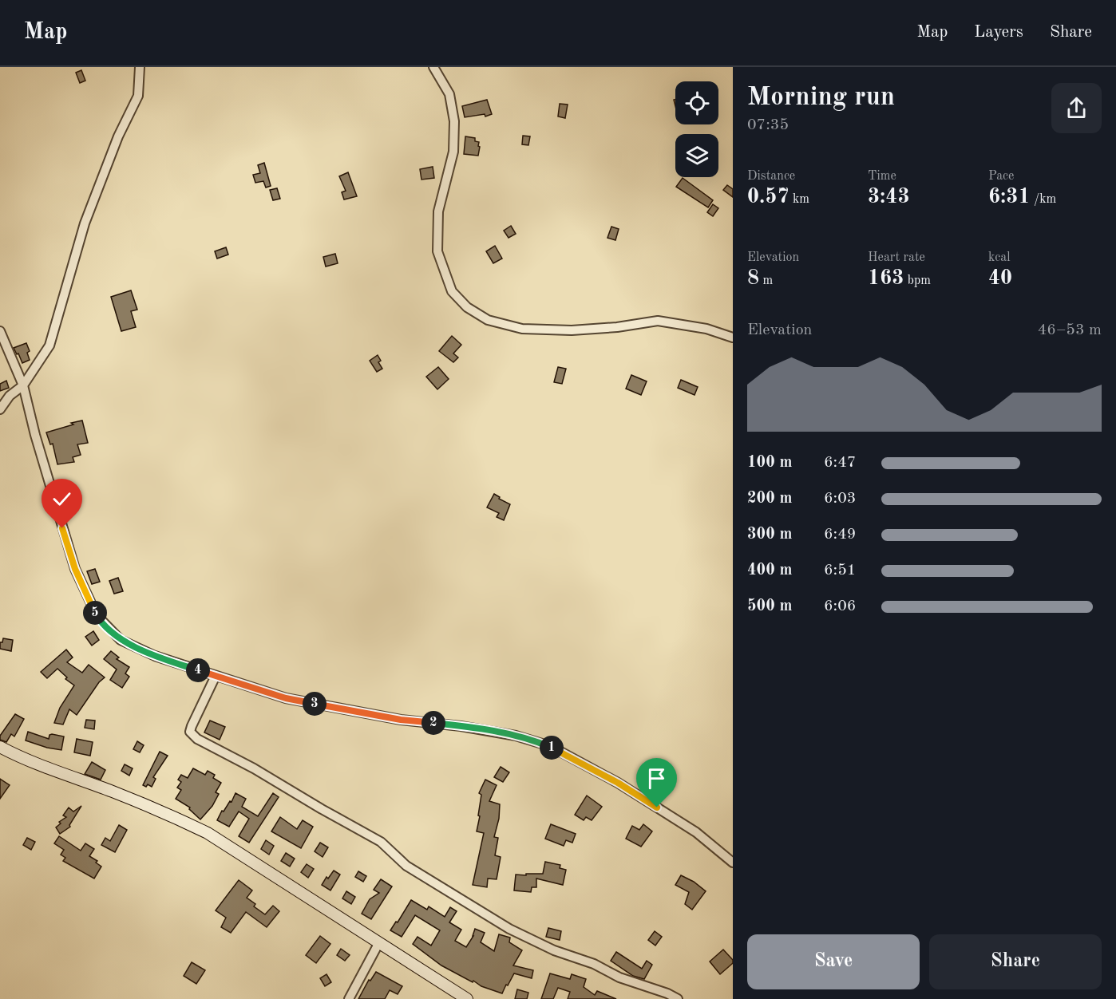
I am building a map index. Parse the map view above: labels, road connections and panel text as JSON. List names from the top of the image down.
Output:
{
  "page": {
    "header": "Map",
    "nav": ["Map", "Layers", "Share"],
    "heading": ["Morning run", "07:35"],
    "stats": [
      ["Distance", "0.57 km"],
      ["Time", "3:43"],
      ["Pace", "6:31 /km"],
      ["Elevation", "8 m"],
      ["Heart rate", "163 bpm"],
      ["kcal", "40"]
    ],
    "chart": ["Elevation", "46–53 m"],
    "list": [
      {
        "name": "100 m",
        "note": "6:47"
      },
      {
        "name": "200 m",
        "note": "6:03"
      },
      {
        "name": "300 m",
        "note": "6:49"
      },
      {
        "name": "400 m",
        "note": "6:51"
      },
      {
        "name": "500 m",
        "note": "6:06"
      }
    ],
    "pins": [
      "5",
      "4",
      "3",
      "2",
      "1"
    ],
    "buttons": ["Save", "Share"]
  }
}
